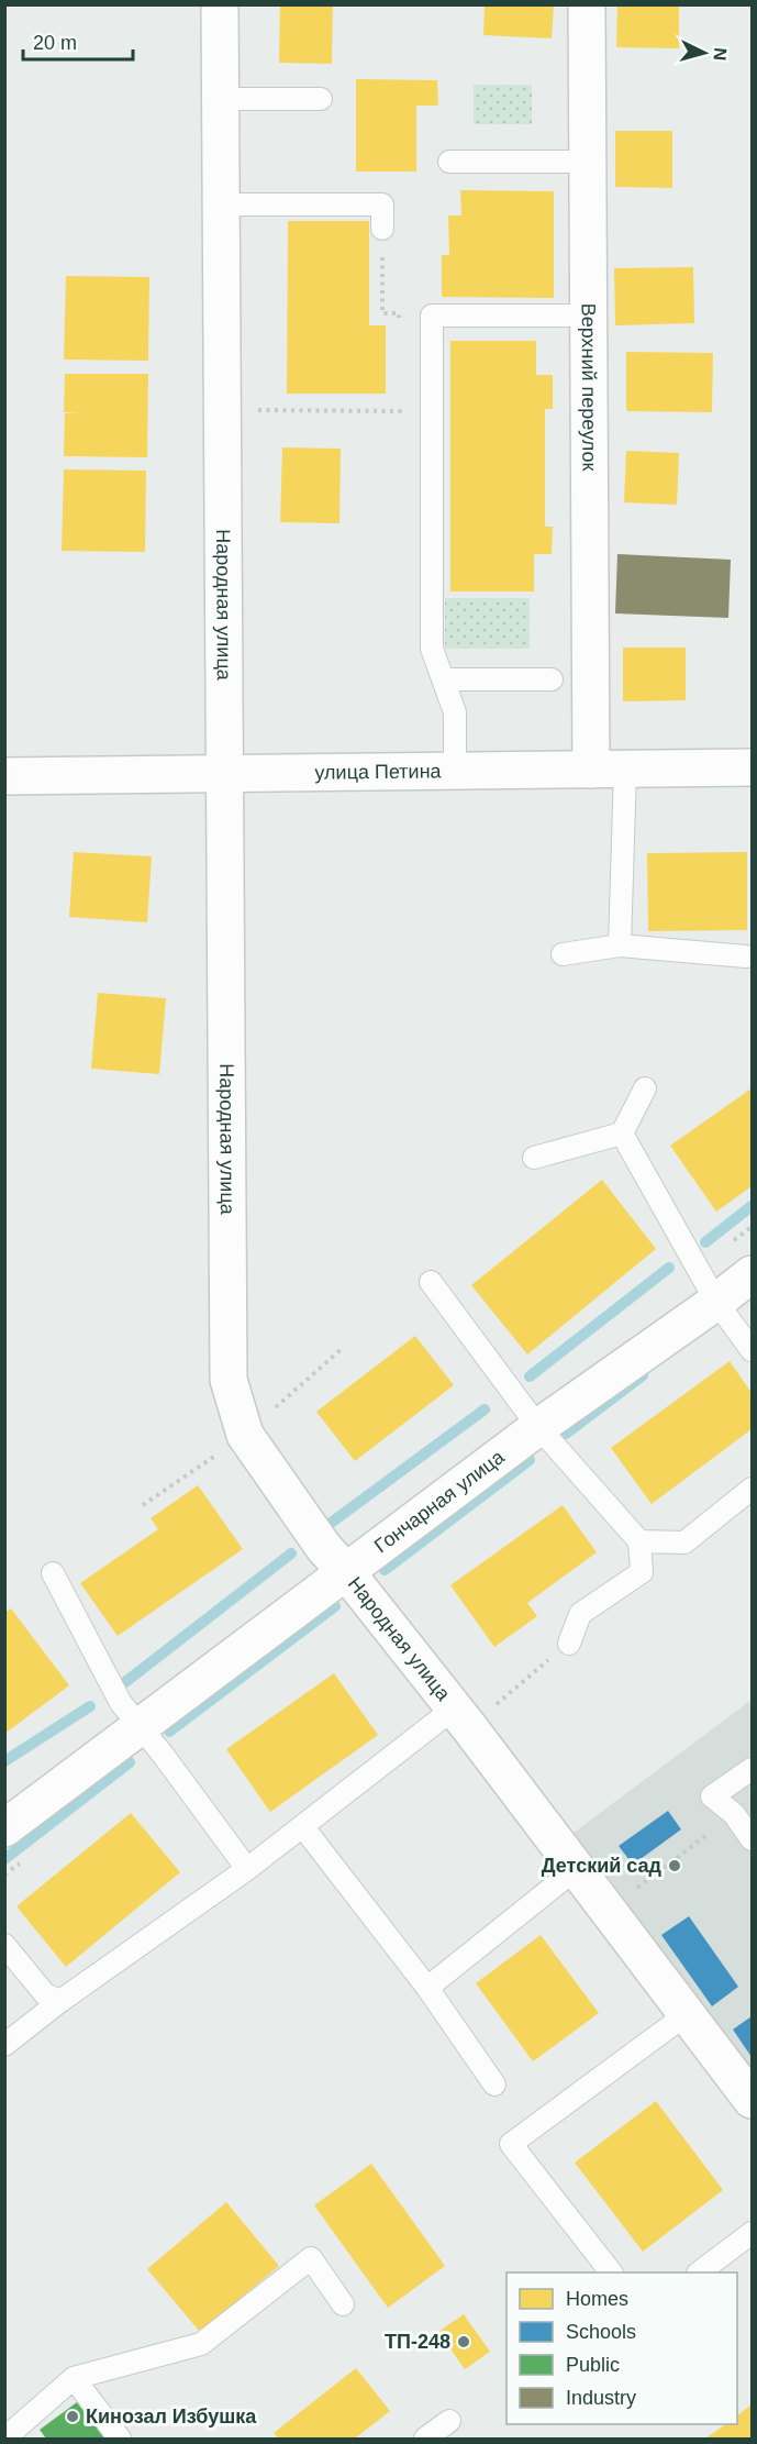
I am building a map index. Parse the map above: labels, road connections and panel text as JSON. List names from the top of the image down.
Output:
{
  "streets": {
    "street": [
      "Верхний переулок",
      "Народная улица",
      "улица Петина",
      "Гончарная улица"
    ]
  },
  "crossings": [
    ["Верхний переулок", "улица Петина"],
    ["Народная улица", "улица Петина"],
    ["Народная улица", "Гончарная улица"]
  ],
  "places": ["Детский сад", "ТП-248", "Кинозал Избушка"],
  "legend": [
    "Homes",
    "Schools",
    "Public",
    "Industry"
  ],
  "scale_bar": "20 m",
  "north": "right"
}
